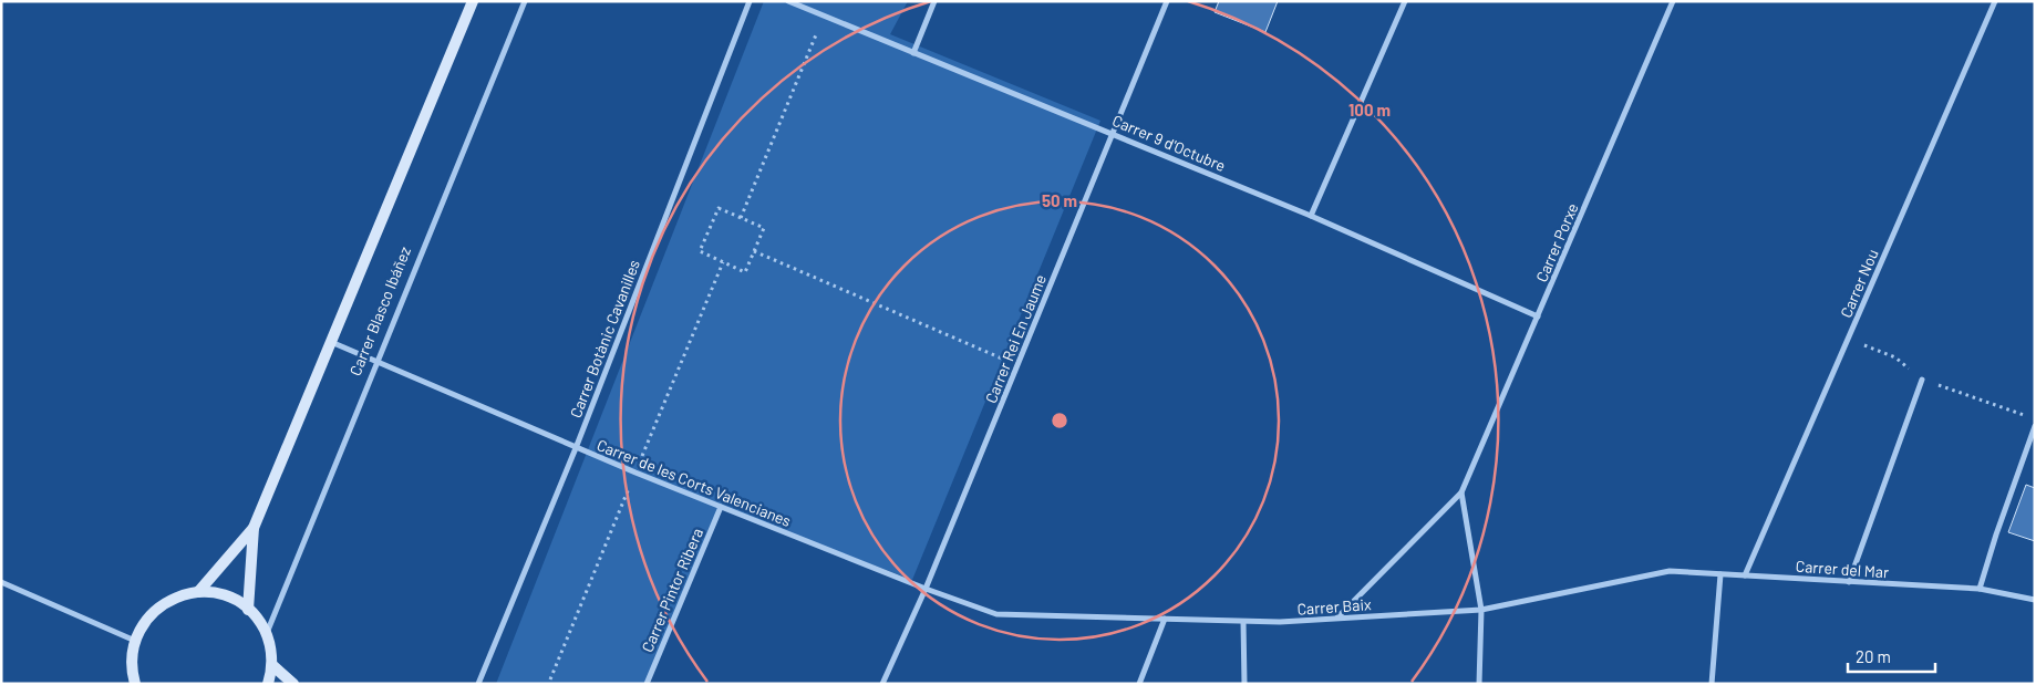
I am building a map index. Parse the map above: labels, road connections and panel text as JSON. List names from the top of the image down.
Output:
{
  "streets": {
    "street": [
      "Carrer 9 d'Octubre",
      "Carrer Porxe",
      "Carrer Nou",
      "Carrer Blasco Ibáñez",
      "Carrer Botànic Cavanilles",
      "Carrer Rei En Jaume",
      "Carrer de les Corts Valencianes",
      "Carrer del Mar",
      "Carrer Pintor Ribera",
      "Carrer Baix"
    ]
  },
  "crossings": [
    ["Carrer 9 d'Octubre", "Carrer Porxe"],
    ["Carrer 9 d'Octubre", "Carrer Rei En Jaume"],
    ["Carrer Porxe", "Carrer Baix"],
    ["Carrer Nou", "Carrer del Mar"],
    ["Carrer Nou", "Carrer Baix"],
    ["Carrer Blasco Ibáñez", "Carrer de les Corts Valencianes"],
    ["Carrer Botànic Cavanilles", "Carrer de les Corts Valencianes"],
    ["Carrer Rei En Jaume", "Carrer de les Corts Valencianes"],
    ["Carrer Rei En Jaume", "Carrer Baix"],
    ["Carrer de les Corts Valencianes", "Carrer Pintor Ribera"],
    ["Carrer de les Corts Valencianes", "Carrer Baix"],
    ["Carrer del Mar", "Carrer Baix"]
  ],
  "scale_bar": "20 m",
  "rings": ["100 m", "50 m"]
}
